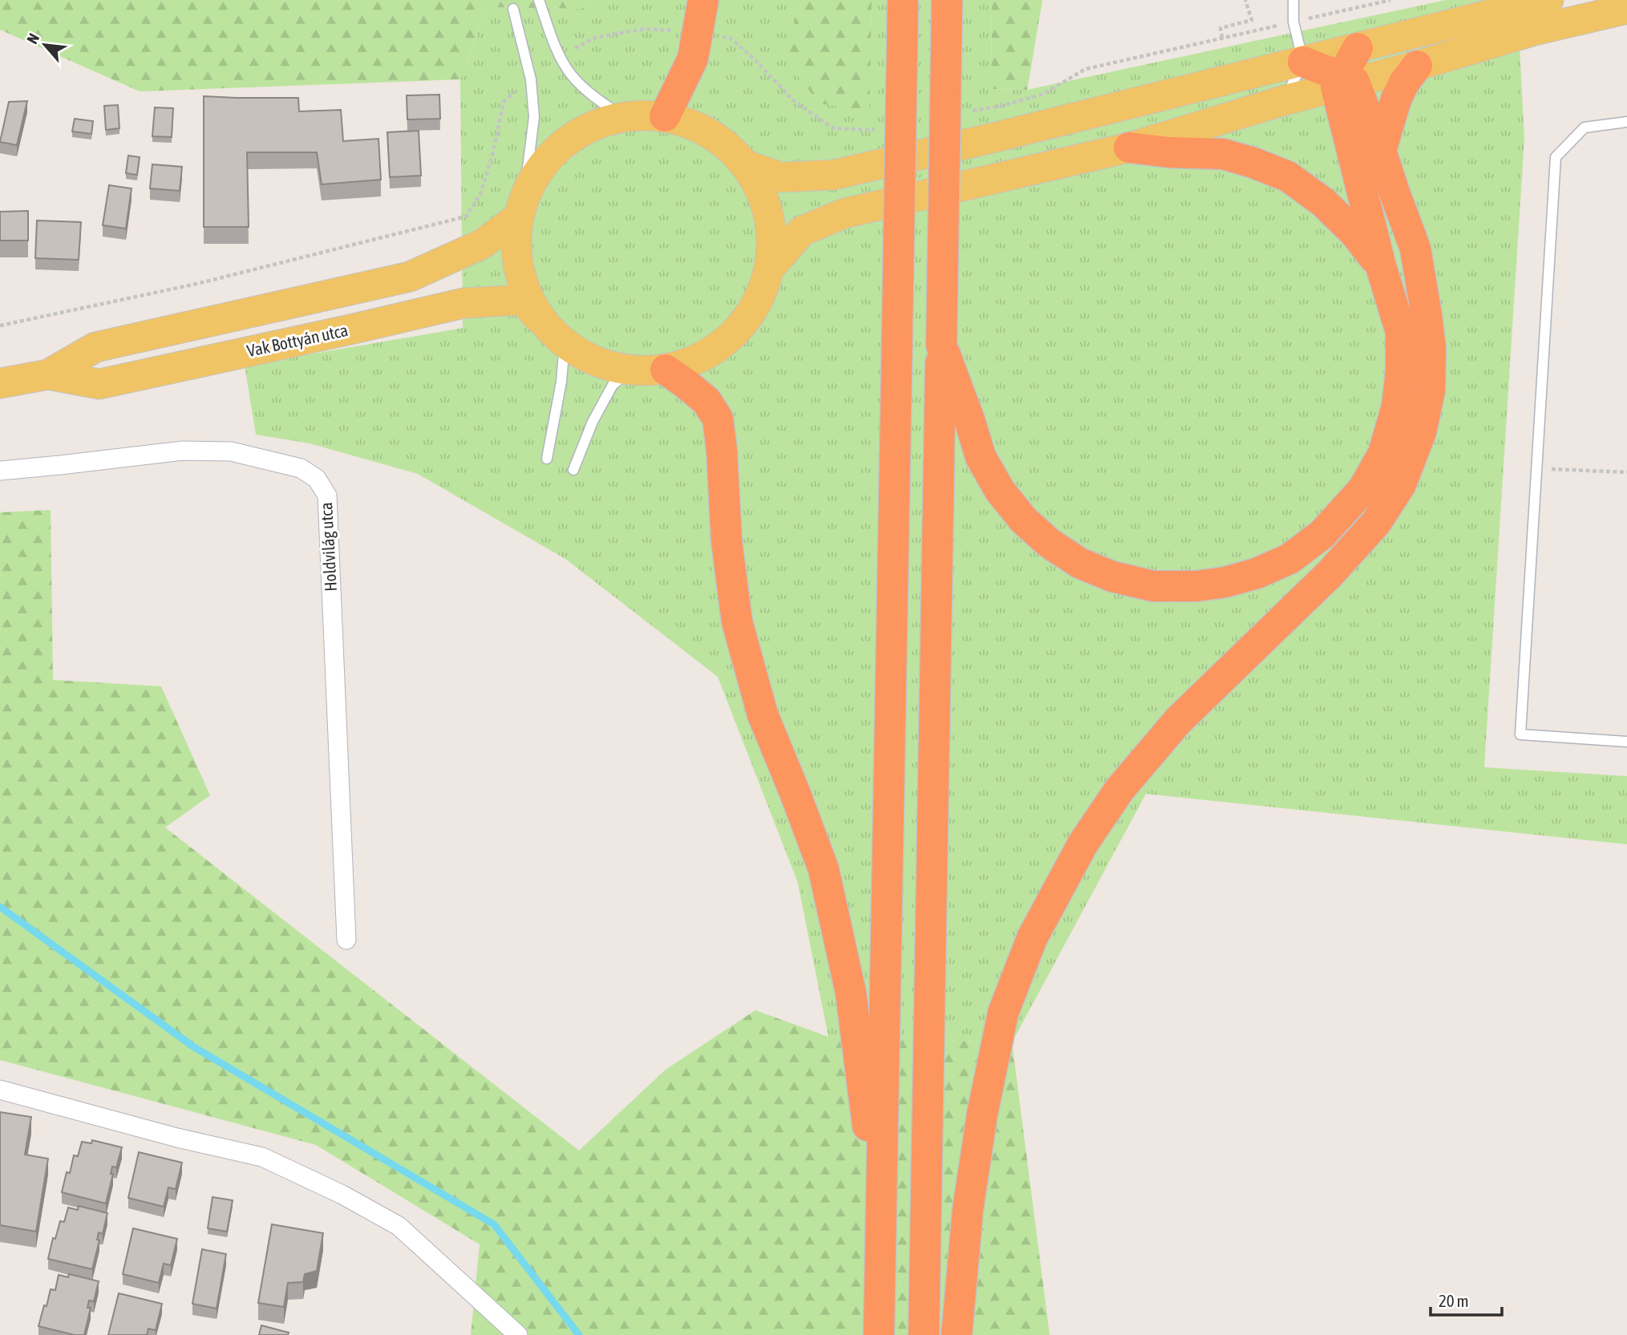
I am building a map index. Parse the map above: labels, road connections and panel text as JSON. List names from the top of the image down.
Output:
{
  "streets": {
    "main road": ["Vak Bottyán utca"],
    "street": ["Holdvilág utca"]
  },
  "scale_bar": "20 m",
  "north": "top left"
}
